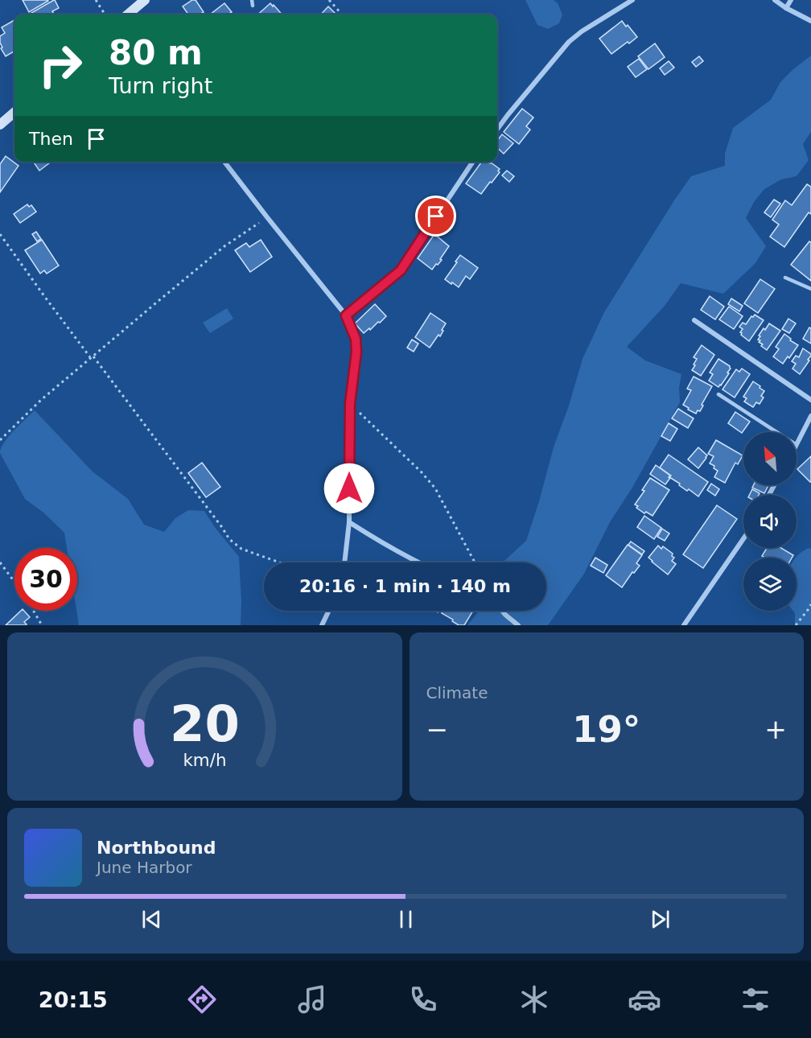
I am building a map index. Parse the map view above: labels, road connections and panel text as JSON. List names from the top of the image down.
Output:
{
  "north": "top left",
  "page": {
    "turn": ["80 m", "Turn right"],
    "then": "Then",
    "limit": "30",
    "trip": "20:16 · 1 min · 140 m",
    "tile": "Climate",
    "heat": ["−", "19°", "+"],
    "song": ["Northbound", "June Harbor"],
    "tabs": "20:15",
    "gauge": ["20", "km/h"]
  }
}
